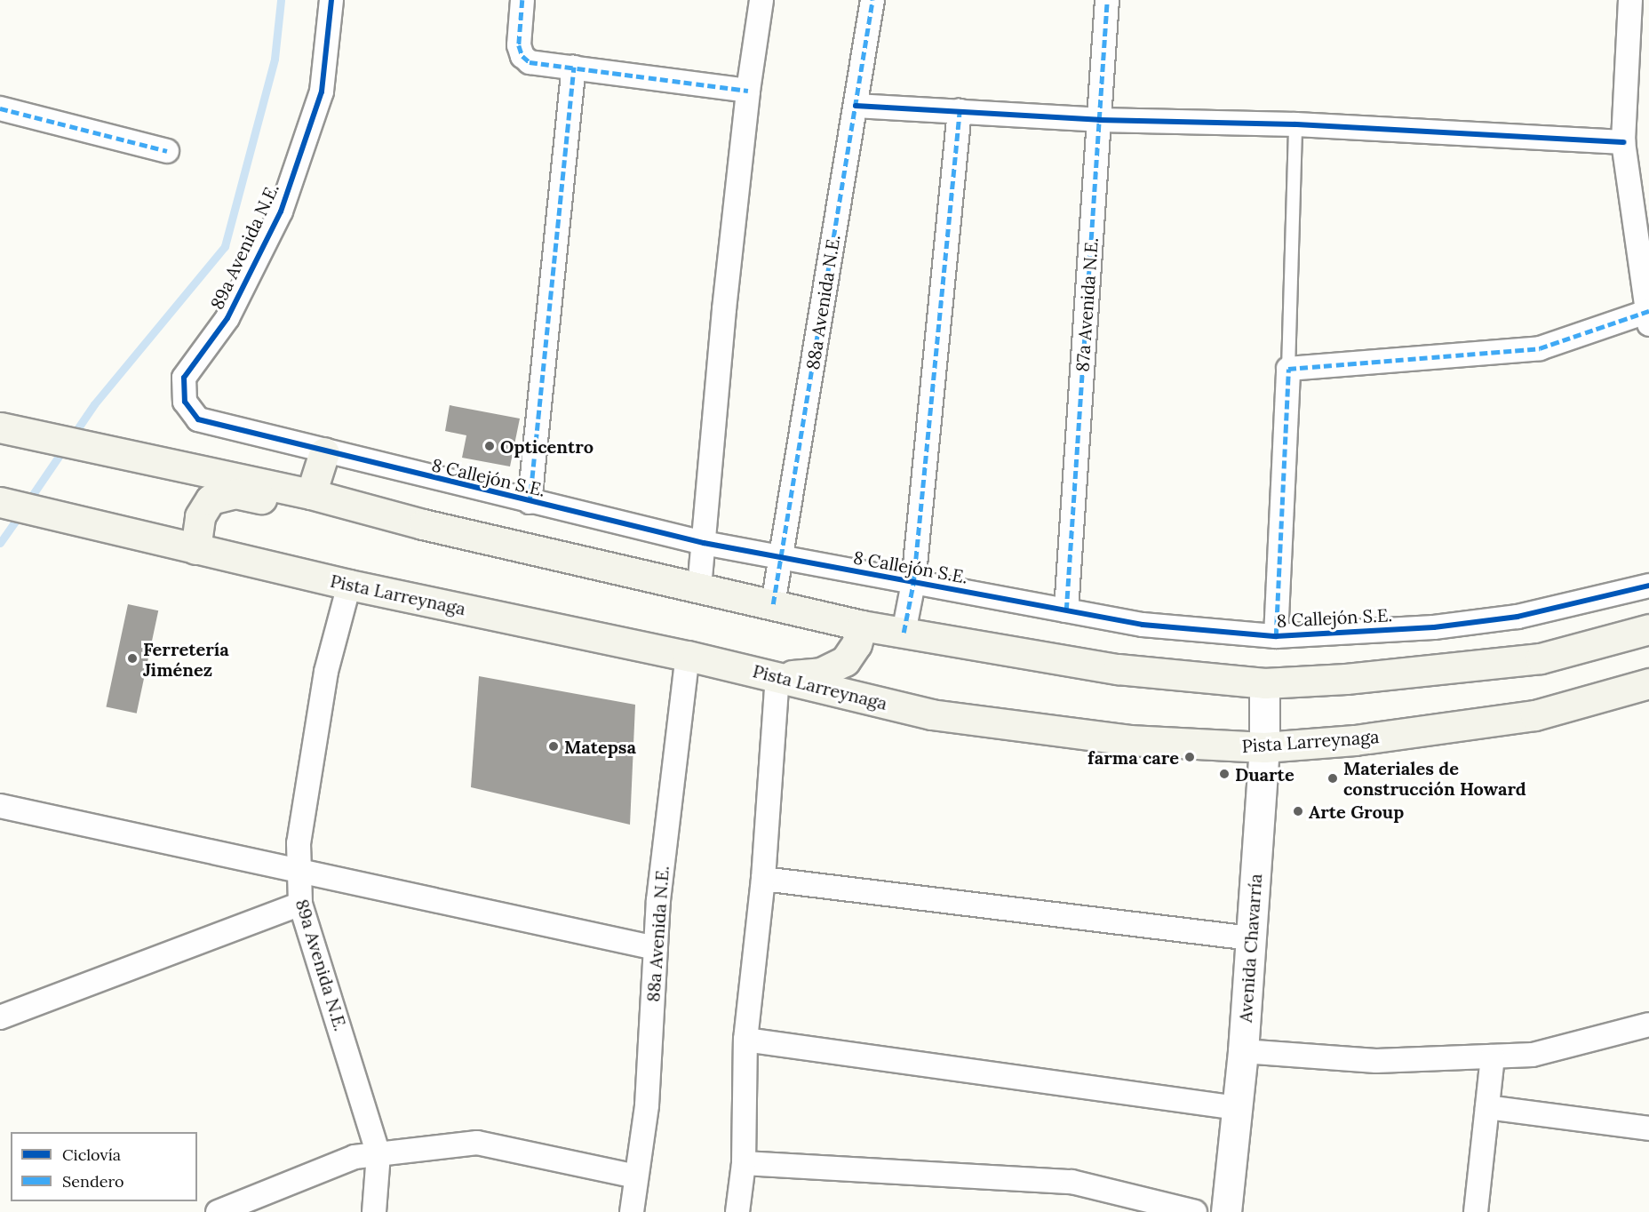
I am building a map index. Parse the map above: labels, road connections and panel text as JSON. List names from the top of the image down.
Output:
{
  "streets": {
    "main road": ["Pista Larreynaga"],
    "street": [
      "89a Avenida N.E.",
      "88a Avenida N.E.",
      "87a Avenida N.E.",
      "8 Callejón S.E.",
      "Avenida Chavarría"
    ]
  },
  "crossings": [
    ["89a Avenida N.E.", "8 Callejón S.E."],
    ["89a Avenida N.E.", "Pista Larreynaga"],
    ["88a Avenida N.E.", "8 Callejón S.E."],
    ["88a Avenida N.E.", "Pista Larreynaga"],
    ["87a Avenida N.E.", "8 Callejón S.E."],
    ["Pista Larreynaga", "Avenida Chavarría"]
  ],
  "places": [
    "Opticentro",
    "Ferretería Jiménez",
    "Matepsa",
    "farma care",
    "Duarte",
    "Materiales de construcción Howard",
    "Arte Group"
  ],
  "legend": ["Ciclovía", "Sendero"]
}
